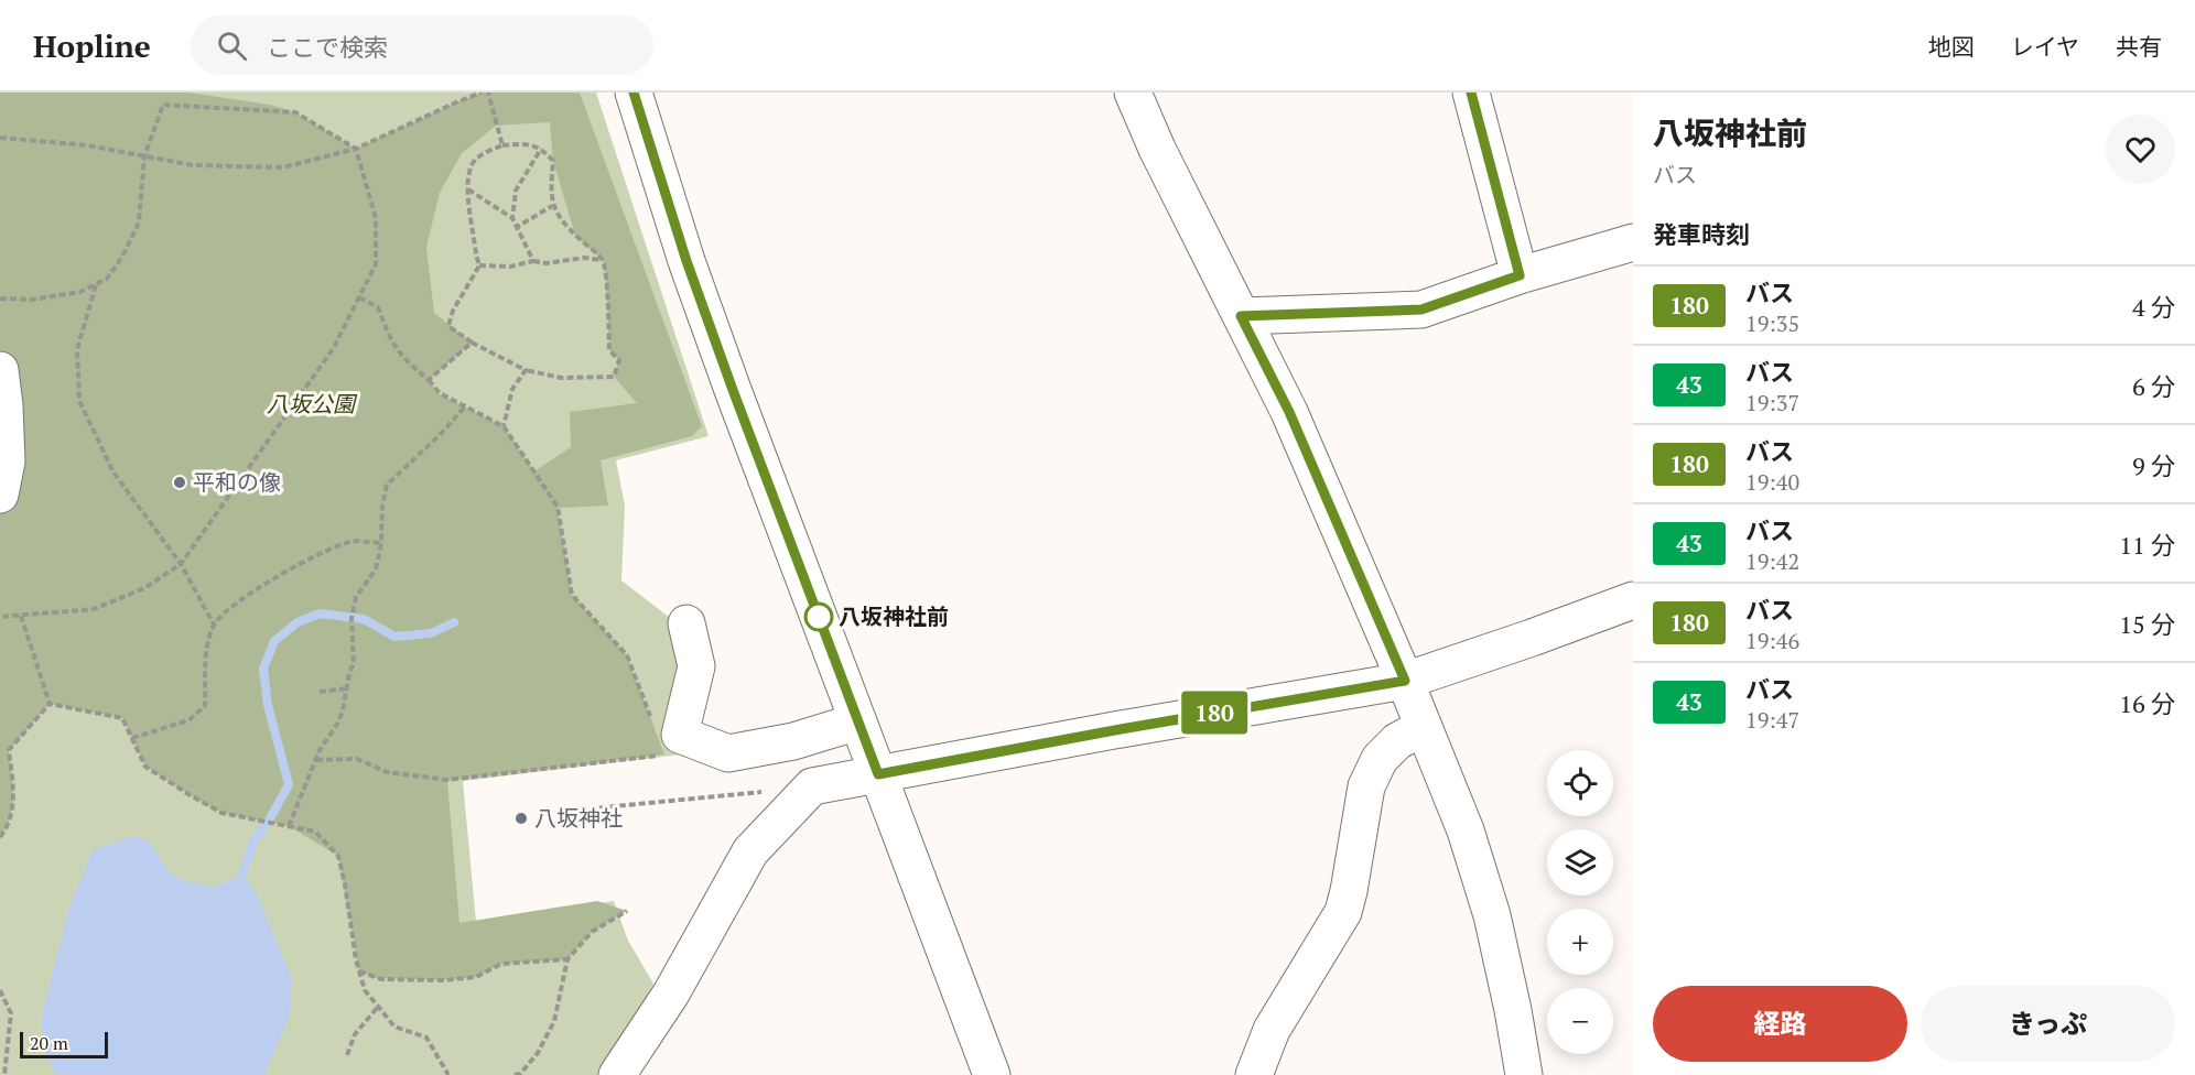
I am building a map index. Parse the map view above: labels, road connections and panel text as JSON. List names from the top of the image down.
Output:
{
  "parks": ["八坂公園"],
  "places": ["平和の像", "八坂神社前", "八坂神社"],
  "lines": ["bus line 180"],
  "scale_bar": "20 m",
  "page": {
    "header": "Hopline",
    "search": "ここで検索",
    "nav": ["地図", "レイヤ", "共有"],
    "on_map": "180",
    "heading": [
      ["八坂神社前", "バス"],
      "発車時刻"
    ],
    "list": [
      {
        "mark": "180",
        "name": "バス",
        "note": "19:35",
        "value": "4 分"
      },
      {
        "mark": "43",
        "name": "バス",
        "note": "19:37",
        "value": "6 分"
      },
      {
        "mark": "180",
        "name": "バス",
        "note": "19:40",
        "value": "9 分"
      },
      {
        "mark": "43",
        "name": "バス",
        "note": "19:42",
        "value": "11 分"
      },
      {
        "mark": "180",
        "name": "バス",
        "note": "19:46",
        "value": "15 分"
      },
      {
        "mark": "43",
        "name": "バス",
        "note": "19:47",
        "value": "16 分"
      }
    ],
    "map_buttons": ["+", "−"],
    "buttons": ["経路", "きっぷ"],
    "scale": "20 m"
  }
}
